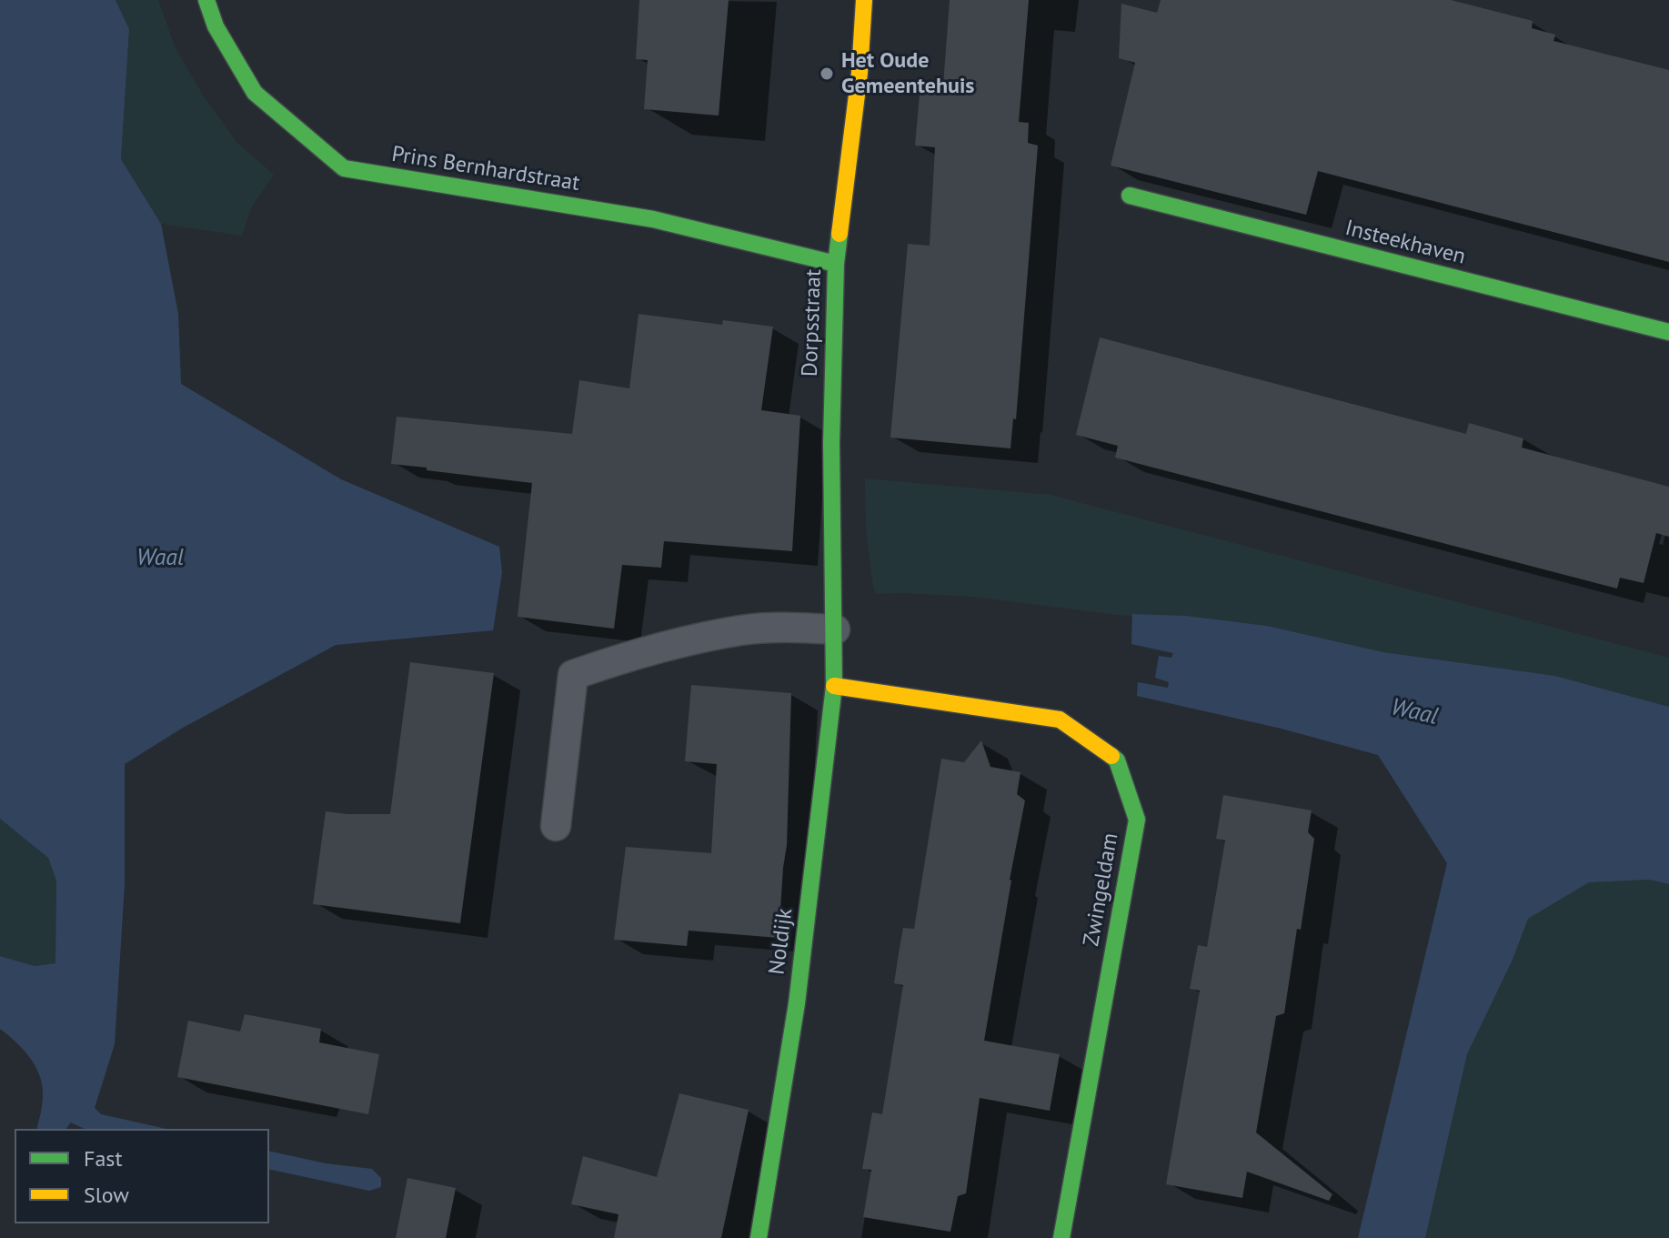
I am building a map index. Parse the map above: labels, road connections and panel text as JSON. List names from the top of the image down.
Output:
{
  "streets": {
    "street": [
      "Prins Bernhardstraat",
      "Insteekhaven",
      "Dorpsstraat",
      "Zwingeldam",
      "Noldijk"
    ]
  },
  "crossings": [
    ["Prins Bernhardstraat", "Dorpsstraat"],
    ["Dorpsstraat", "Noldijk"],
    ["Zwingeldam", "Noldijk"]
  ],
  "water": ["Waal"],
  "places": ["Het Oude Gemeentehuis"],
  "legend": ["Fast", "Slow"]
}
